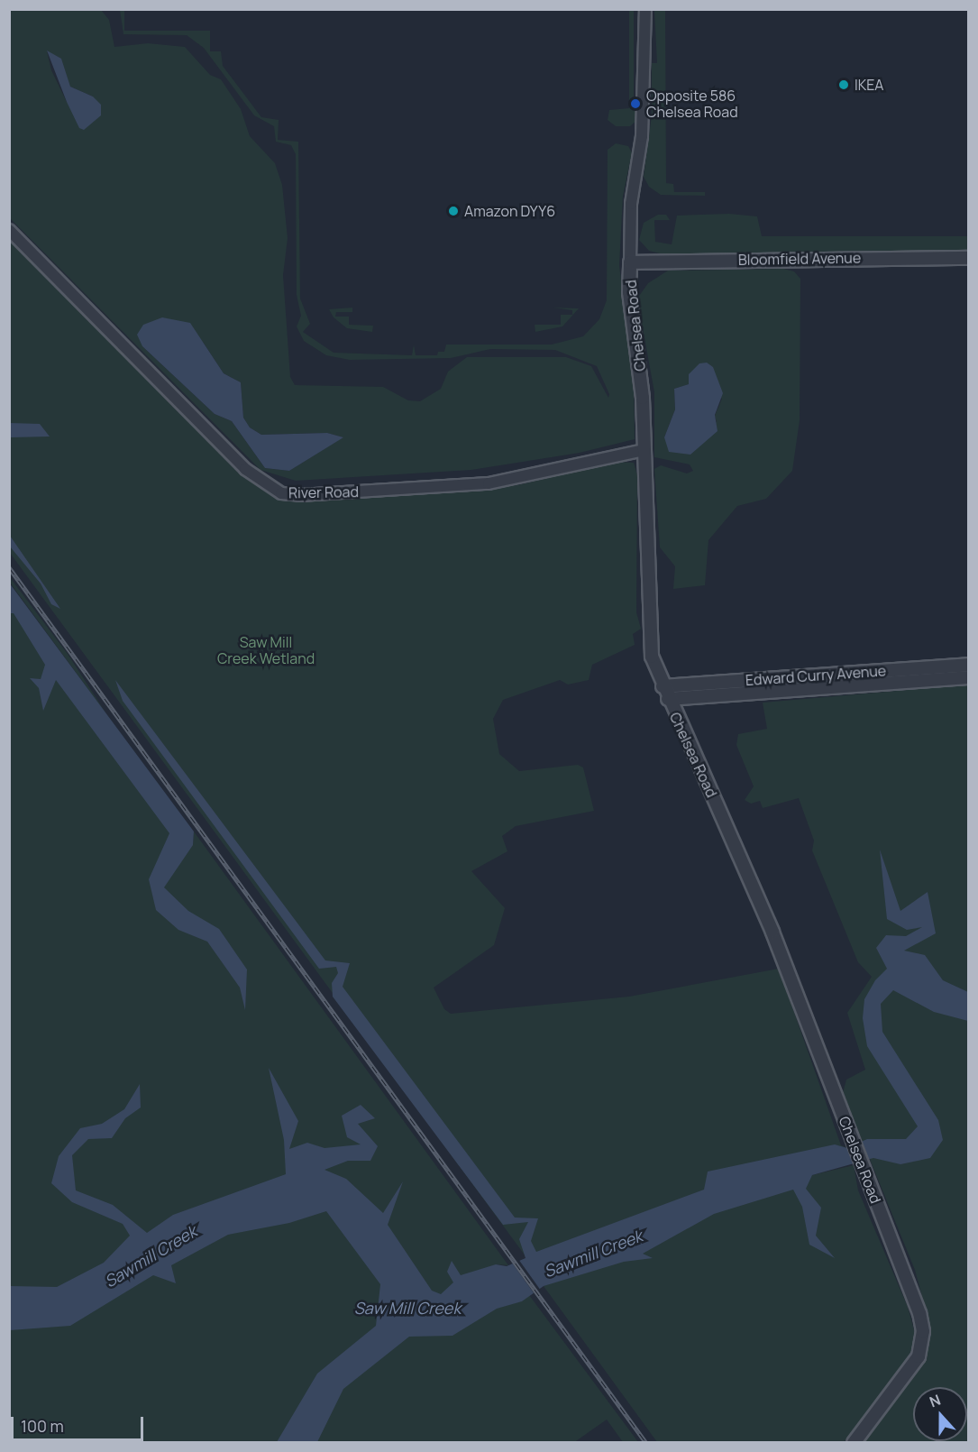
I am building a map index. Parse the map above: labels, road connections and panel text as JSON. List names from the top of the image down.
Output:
{
  "streets": {
    "street": [
      "Bloomfield Avenue",
      "Chelsea Road",
      "River Road",
      "Edward Curry Avenue"
    ]
  },
  "crossings": [
    ["Bloomfield Avenue", "Chelsea Road"],
    ["Chelsea Road", "River Road"],
    ["Chelsea Road", "Edward Curry Avenue"]
  ],
  "water": ["Sawmill Creek", "Saw Mill Creek"],
  "parks": ["Saw Mill Creek Wetland"],
  "places": ["IKEA", "Opposite 586 Chelsea Road", "Amazon DYY6"],
  "scale_bar": "100 m",
  "north": "top"
}
